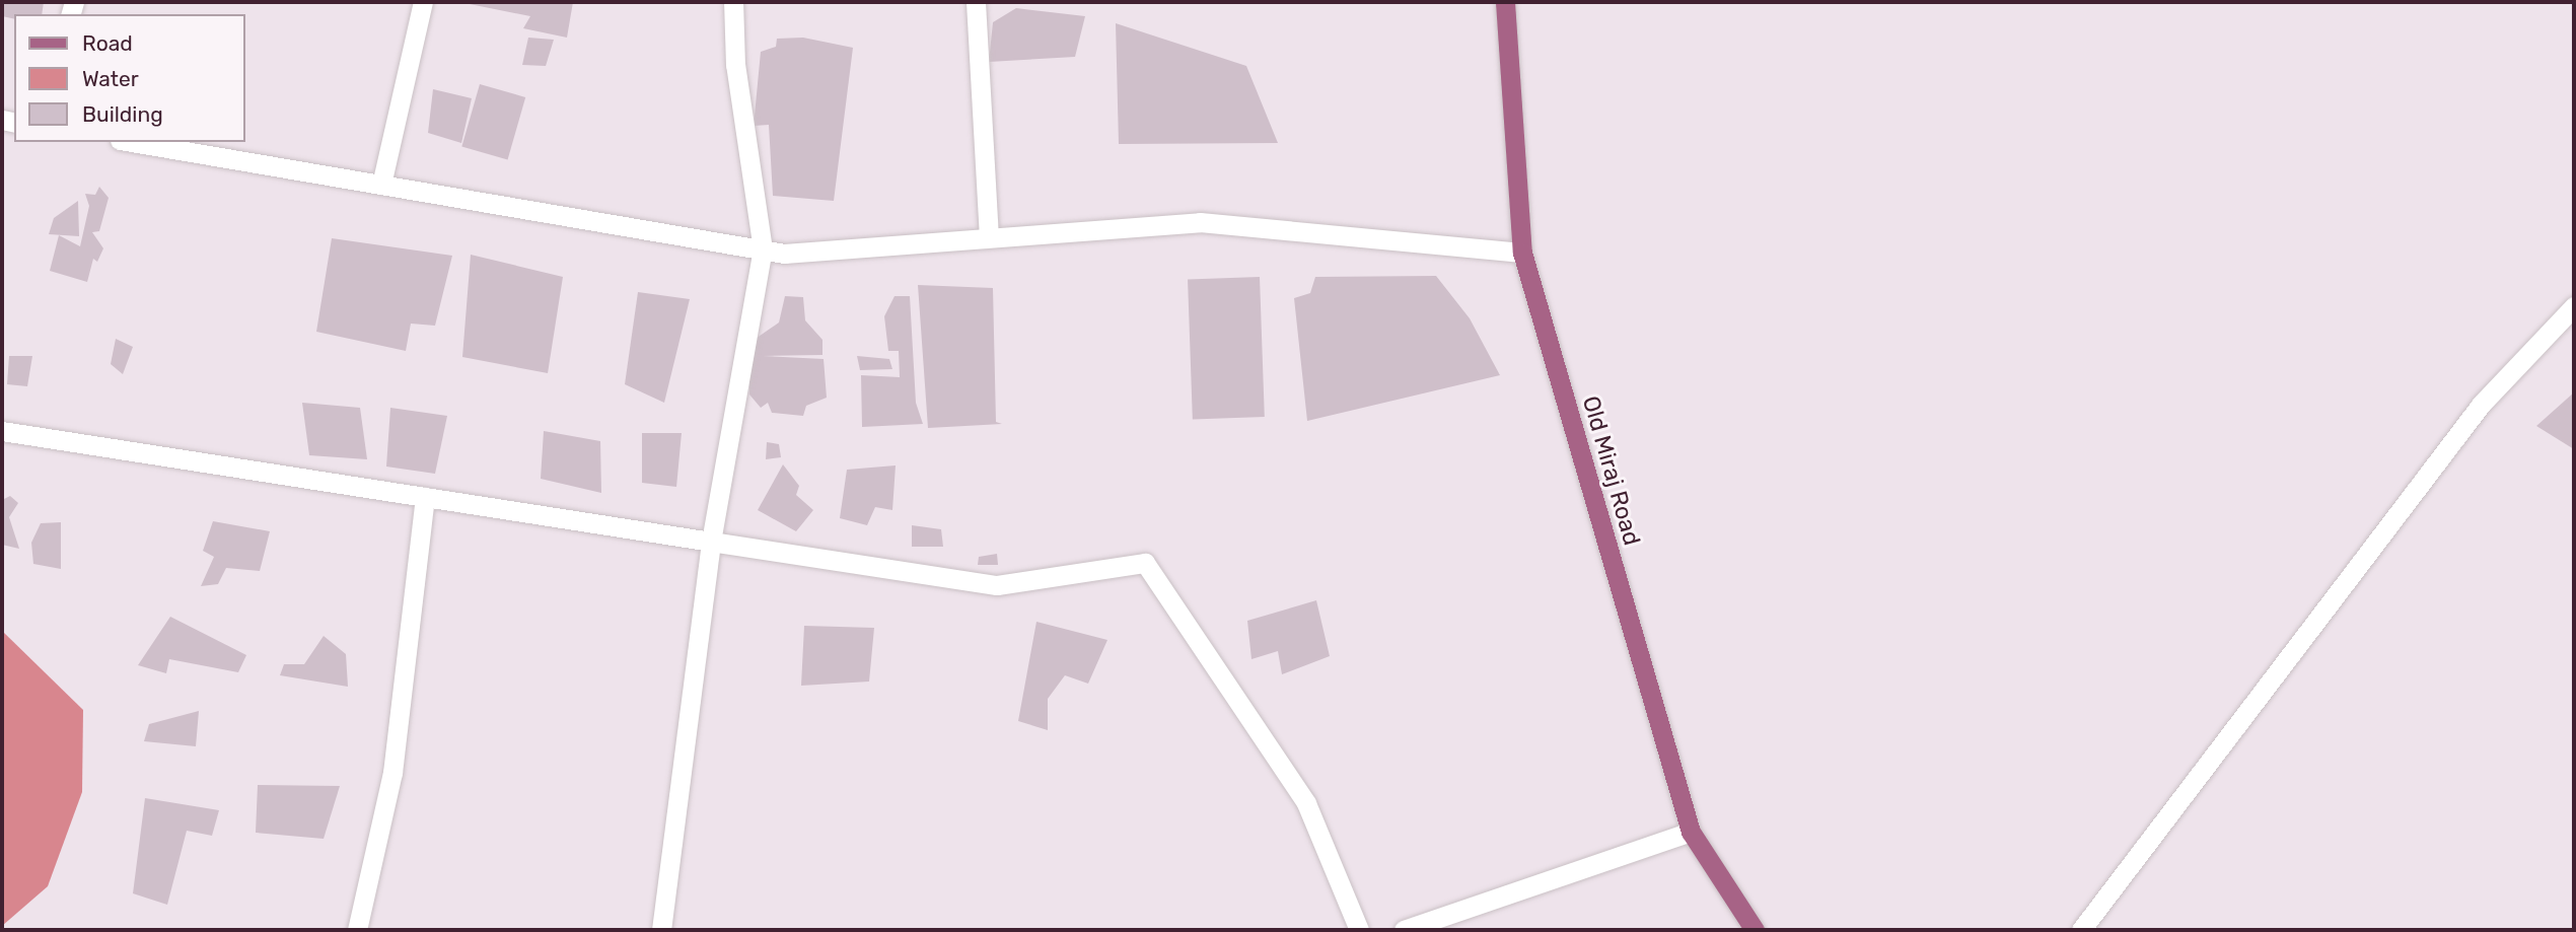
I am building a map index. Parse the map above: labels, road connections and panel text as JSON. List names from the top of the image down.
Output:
{
  "streets": {
    "main road": ["Old Miraj Road"]
  },
  "legend": ["Road", "Water", "Building"]
}
